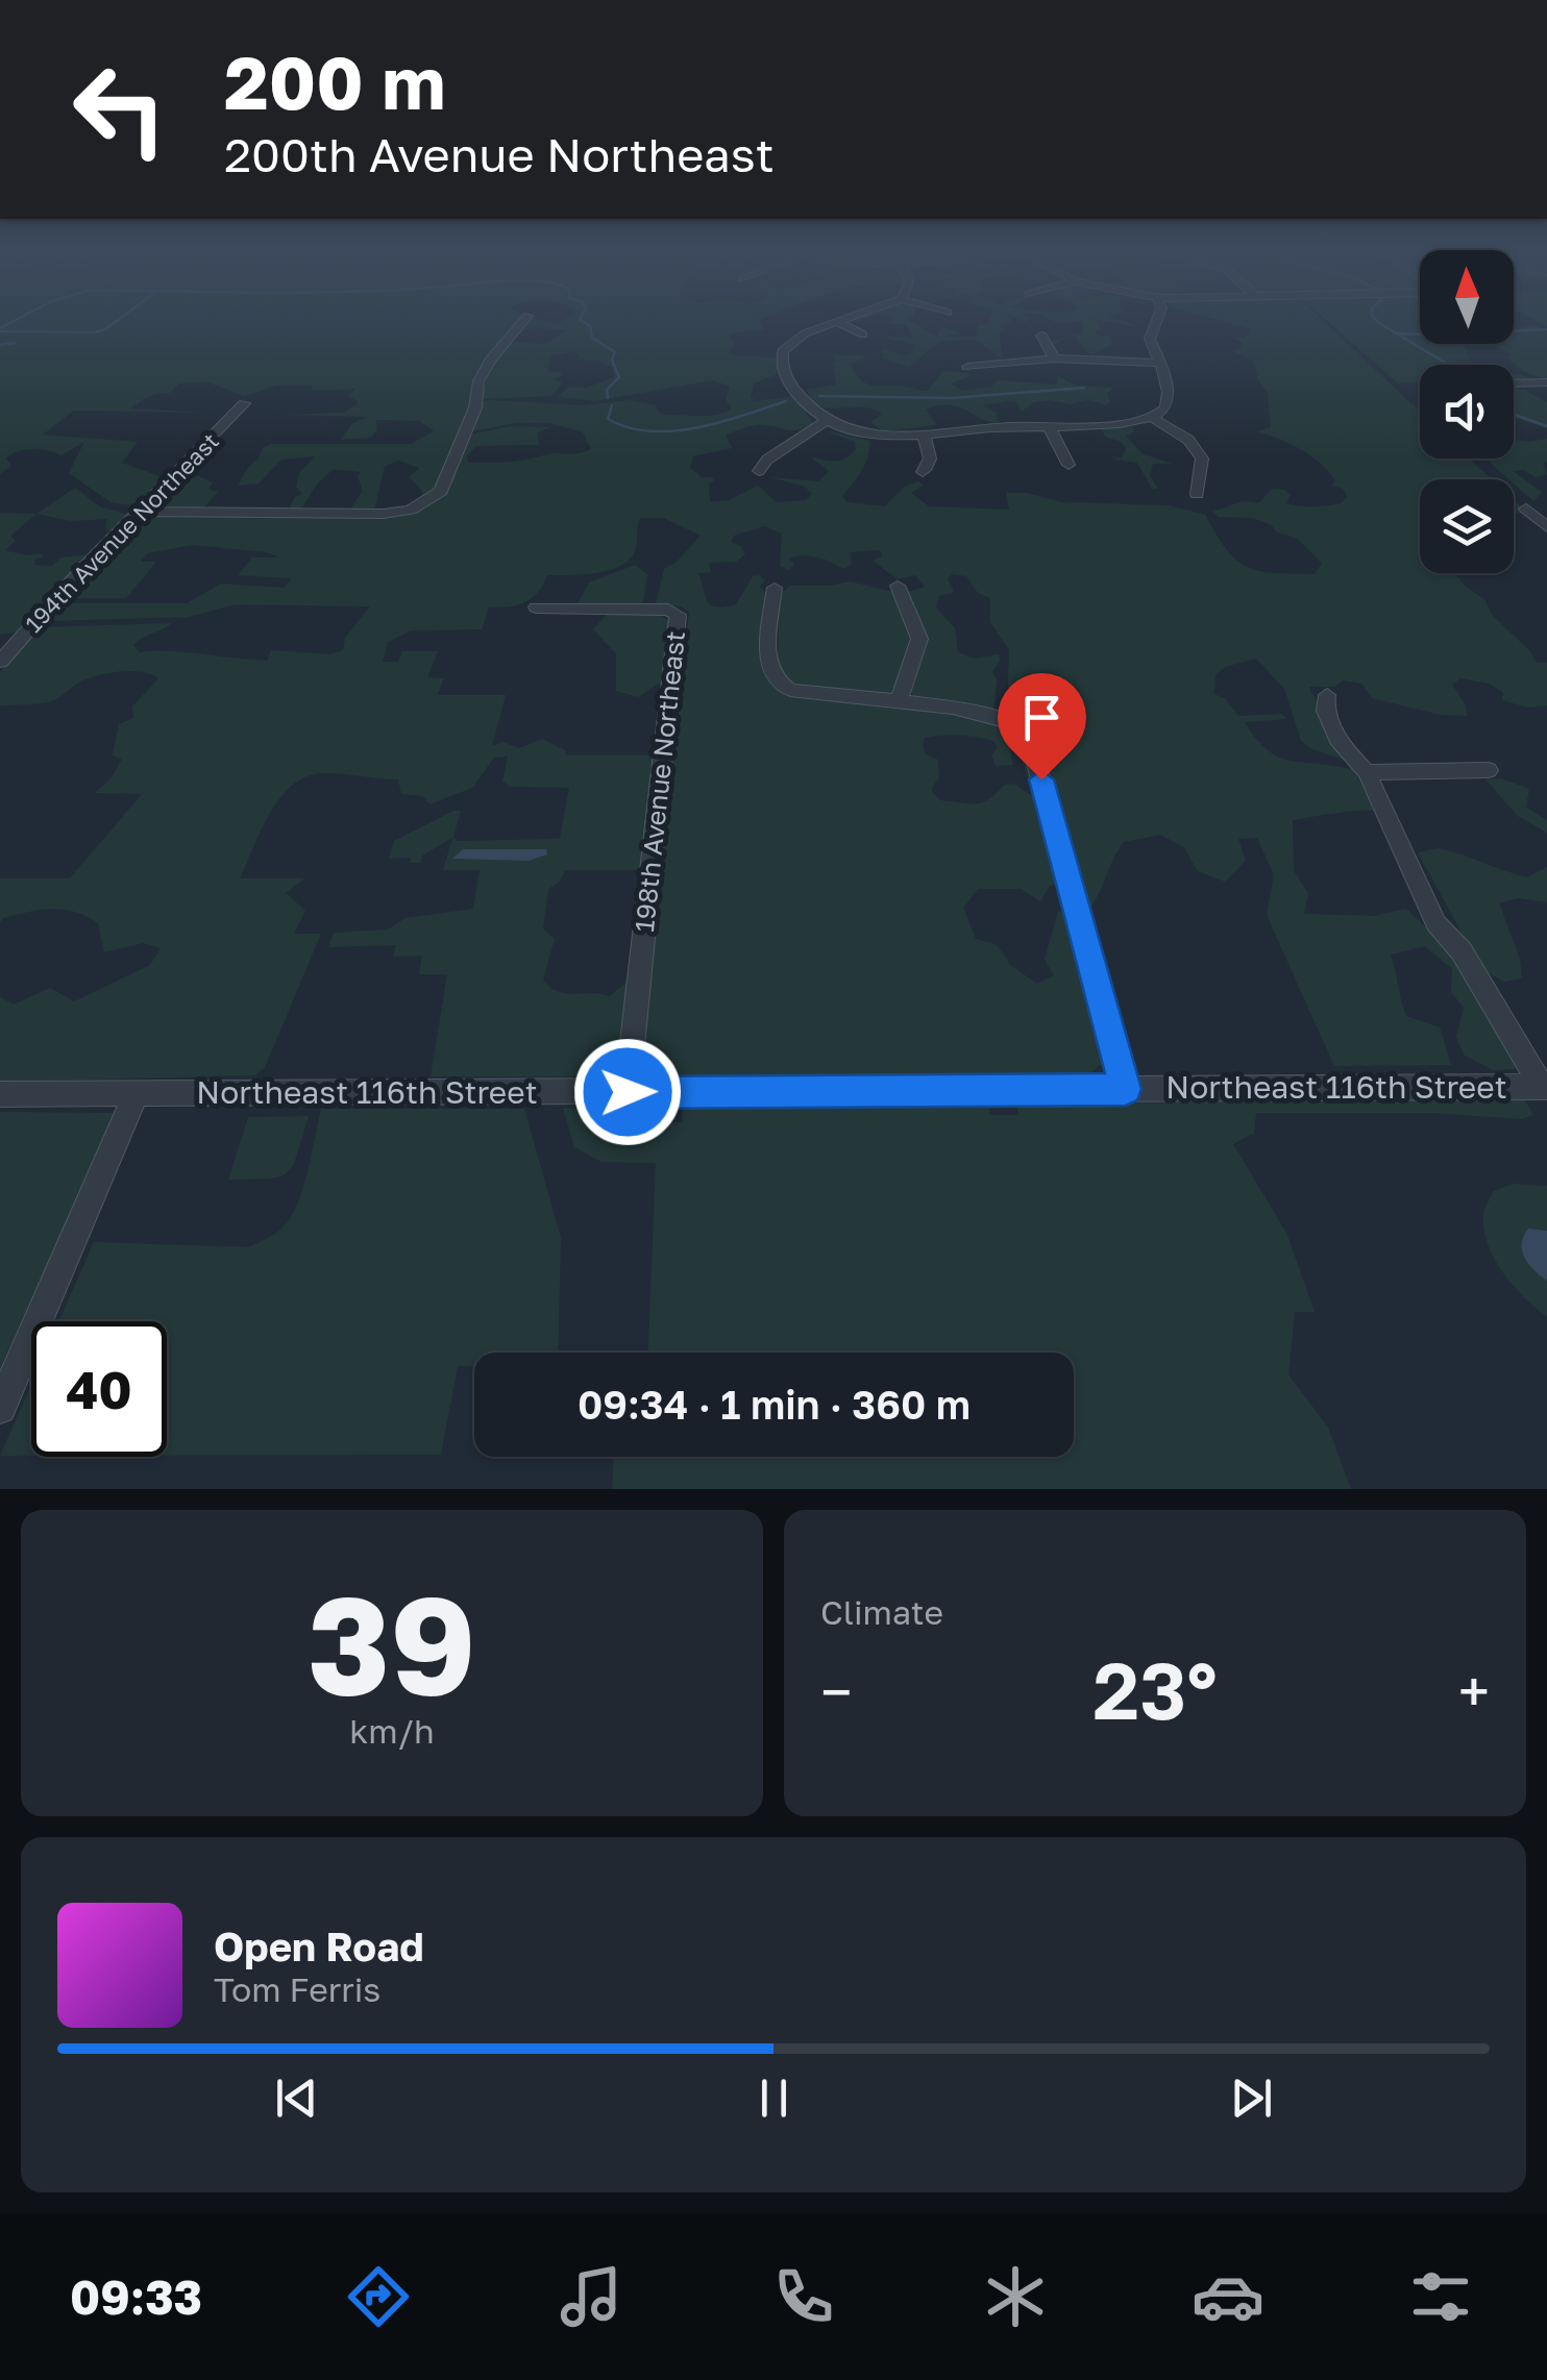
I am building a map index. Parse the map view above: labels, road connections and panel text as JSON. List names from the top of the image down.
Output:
{
  "streets": {
    "street": ["194th Avenue Northeast", "198th Avenue Northeast", "Northeast 116th Street"]
  },
  "crossings": [
    ["198th Avenue Northeast", "Northeast 116th Street"]
  ],
  "north": "top",
  "page": {
    "turn": ["200 m", "200th Avenue Northeast"],
    "limit": "40",
    "trip": "09:34 · 1 min · 360 m",
    "tile": [
      ["39", "km/h"],
      "Climate"
    ],
    "heat": ["−", "23°", "+"],
    "song": ["Open Road", "Tom Ferris"],
    "tabs": "09:33"
  }
}
